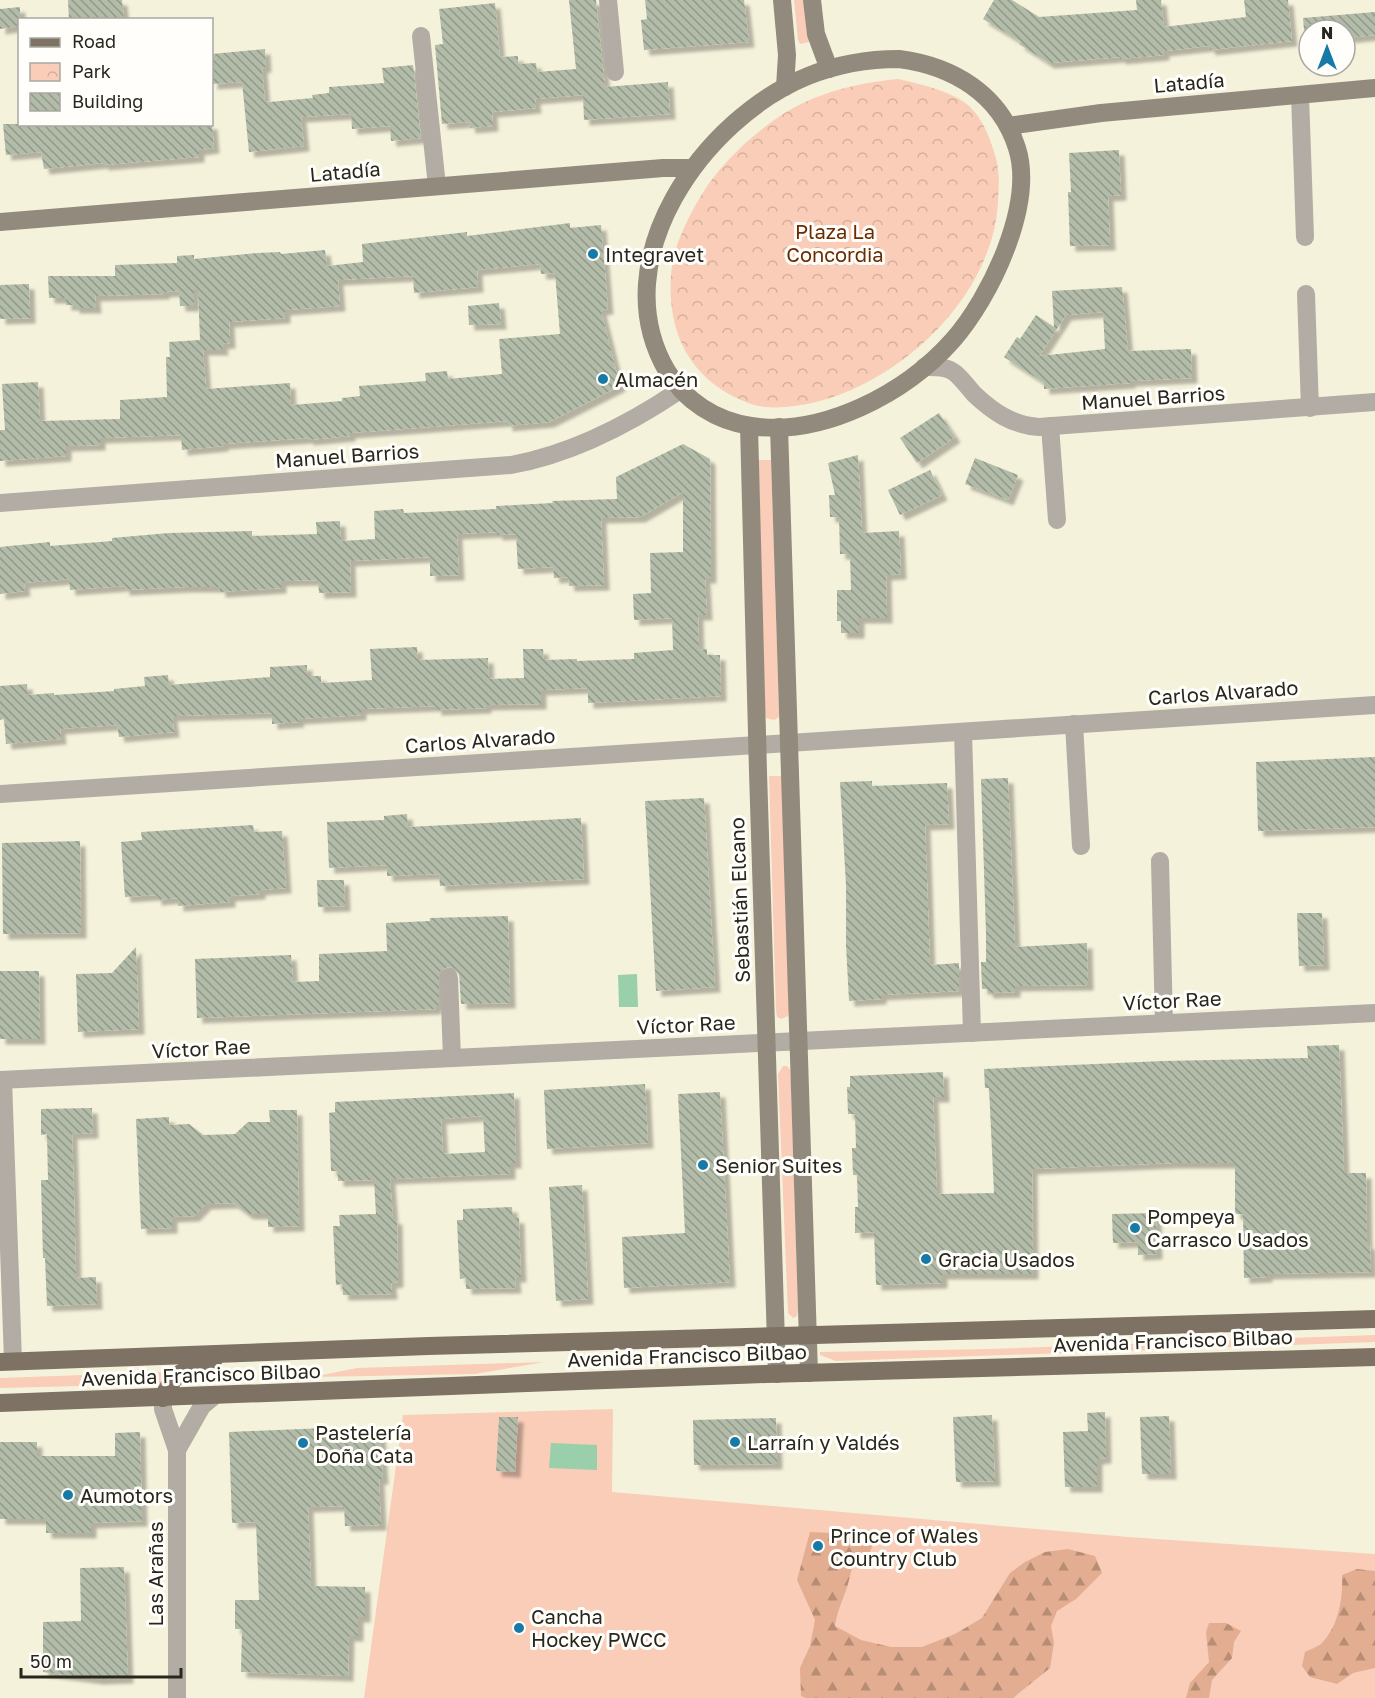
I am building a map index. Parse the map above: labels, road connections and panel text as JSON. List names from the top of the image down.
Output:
{
  "streets": {
    "main road": ["Avenida Francisco Bilbao"],
    "street": [
      "Latadía",
      "Manuel Barrios",
      "Carlos Alvarado",
      "Sebastián Elcano",
      "Víctor Rae",
      "Las Arañas"
    ]
  },
  "crossings": [
    ["Carlos Alvarado", "Sebastián Elcano"],
    ["Sebastián Elcano", "Víctor Rae"],
    ["Sebastián Elcano", "Avenida Francisco Bilbao"],
    ["Avenida Francisco Bilbao", "Las Arañas"]
  ],
  "parks": ["Plaza La Concordia"],
  "places": [
    "Integravet",
    "Almacén",
    "Senior Suites",
    "Pompeya Carrasco Usados",
    "Gracia Usados",
    "Larraín y Valdés",
    "Pastelería Doña Cata",
    "Aumotors",
    "Prince of Wales Country Club",
    "Cancha Hockey PWCC"
  ],
  "legend": ["Road", "Park", "Building"],
  "scale_bar": "50 m",
  "north": "top"
}
